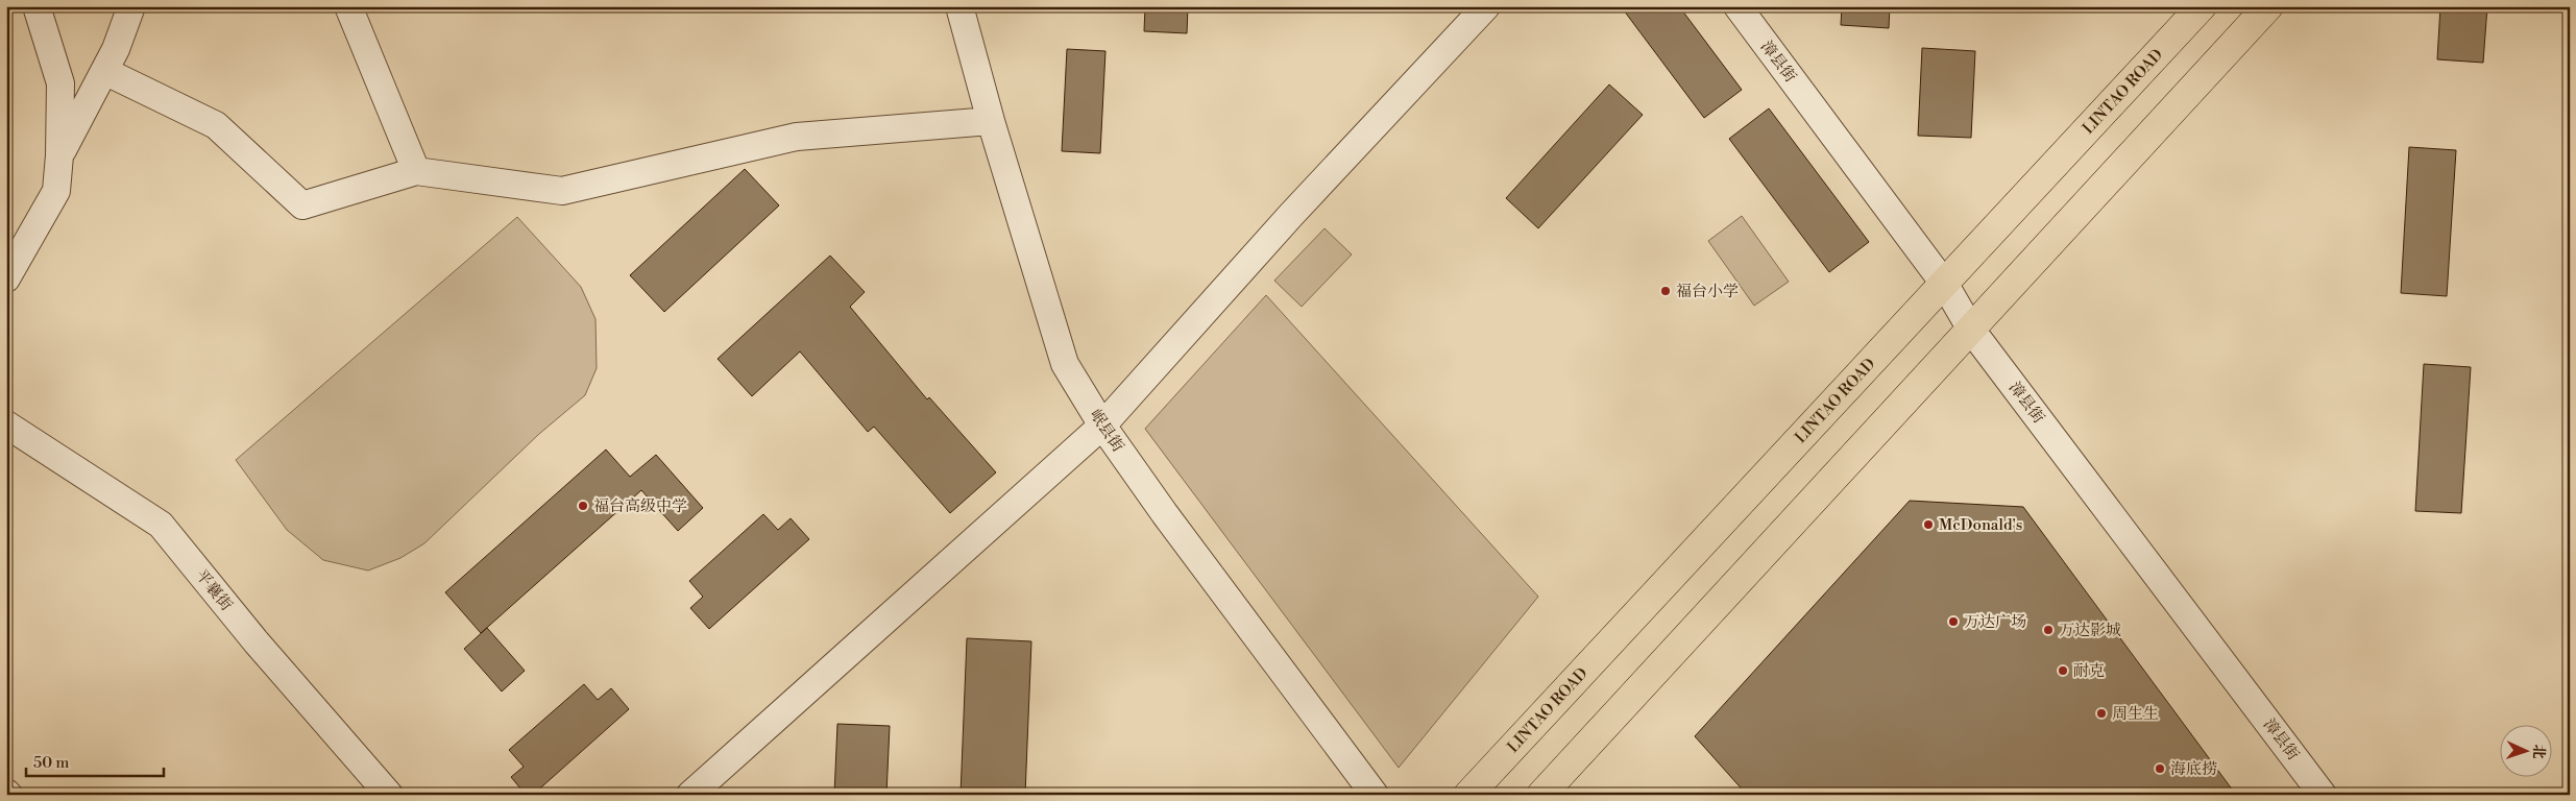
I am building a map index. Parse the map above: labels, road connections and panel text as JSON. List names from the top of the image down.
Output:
{
  "streets": {
    "main road": ["LINTAO ROAD"],
    "street": ["漳县街", "岷县街", "平襄街"]
  },
  "crossings": [
    ["漳县街", "LINTAO ROAD"]
  ],
  "places": [
    "福台小学",
    "福台高级中学",
    "McDonald's",
    "万达广场",
    "万达影城",
    "耐克",
    "周生生",
    "海底捞"
  ],
  "scale_bar": "50 m",
  "north": "right"
}
